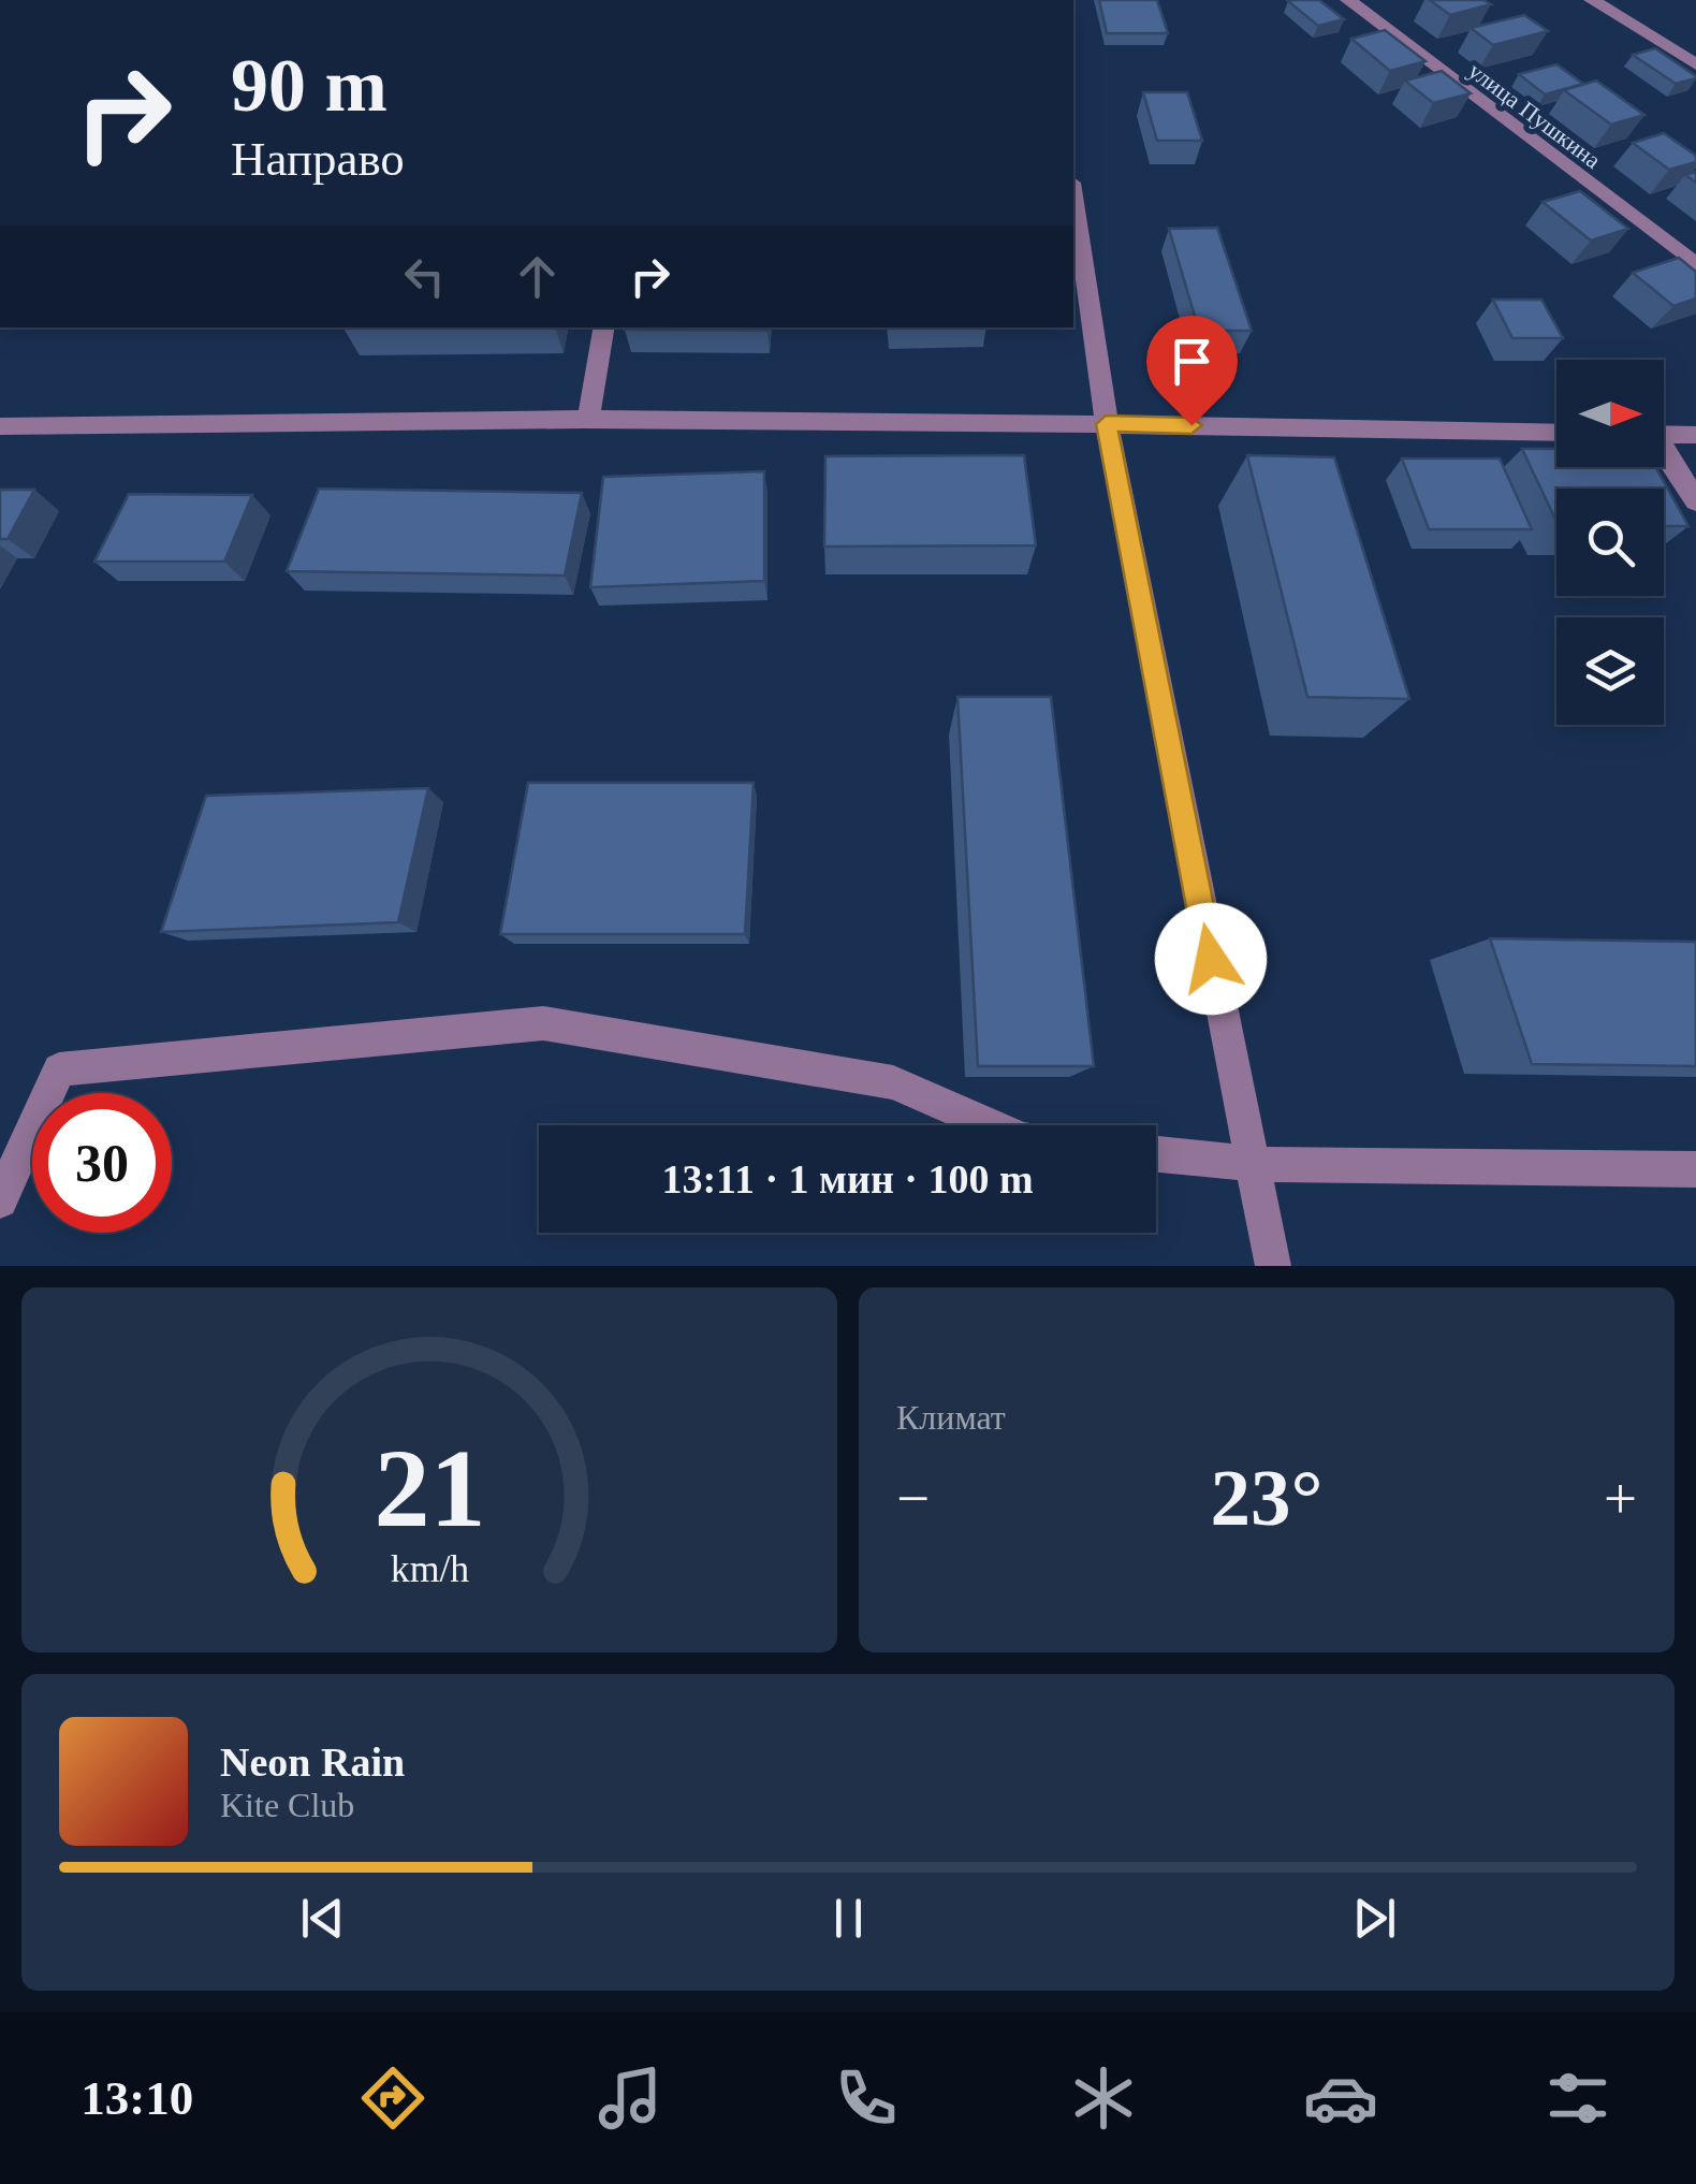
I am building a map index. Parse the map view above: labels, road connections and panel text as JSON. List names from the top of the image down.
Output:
{
  "streets": {
    "street": ["улица Пушкина"]
  },
  "north": "right",
  "page": {
    "turn": ["90 m", "Направо"],
    "limit": "30",
    "trip": "13:11 · 1 мин · 100 m",
    "tile": "Климат",
    "heat": ["−", "23°", "+"],
    "song": ["Neon Rain", "Kite Club"],
    "tabs": "13:10",
    "gauge": ["21", "km/h"]
  }
}
